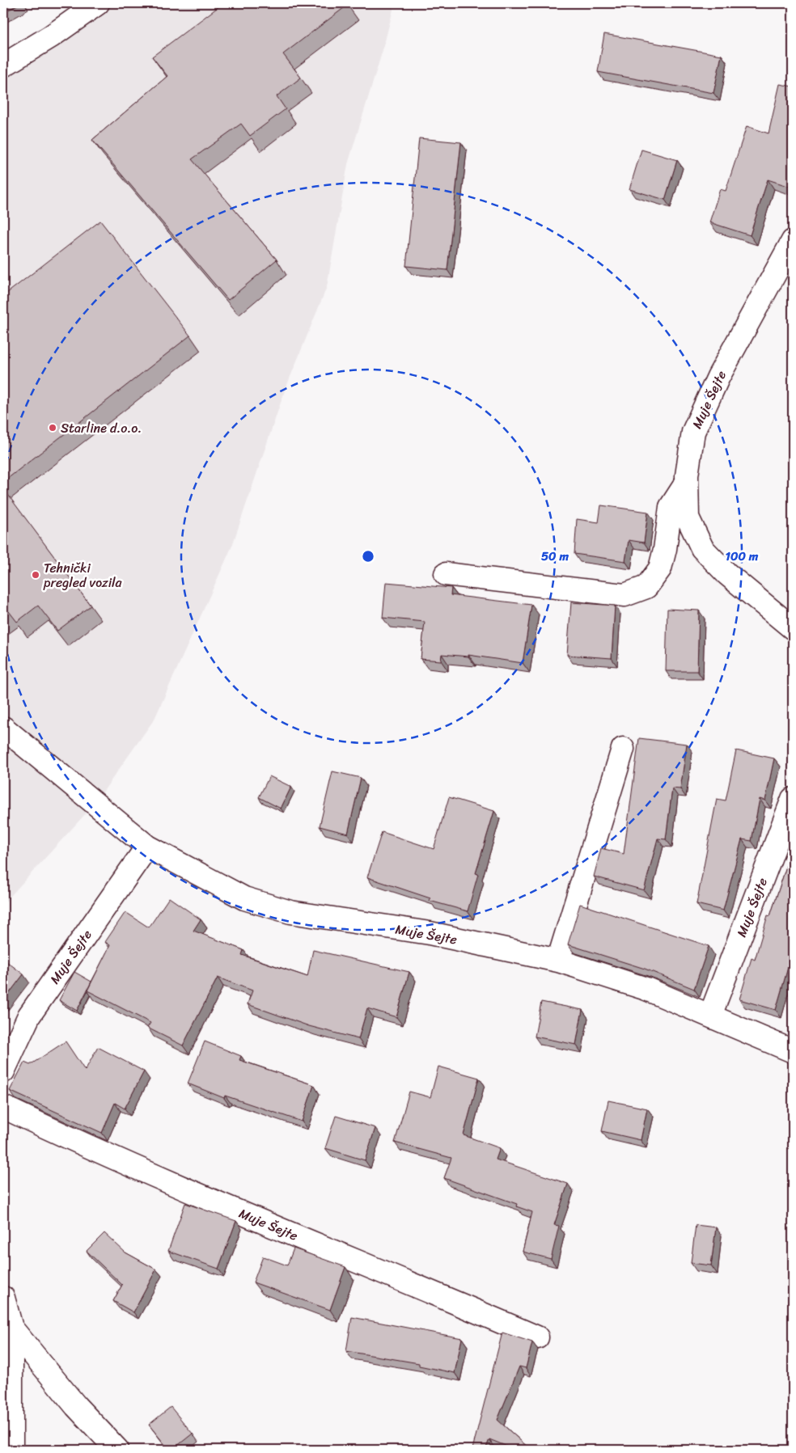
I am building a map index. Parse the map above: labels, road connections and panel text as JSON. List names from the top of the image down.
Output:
{
  "streets": {
    "street": ["Muje Šejte"]
  },
  "places": ["Starline d.o.o.", "Tehnički pregled vozila"],
  "rings": ["50 m", "100 m"]
}
